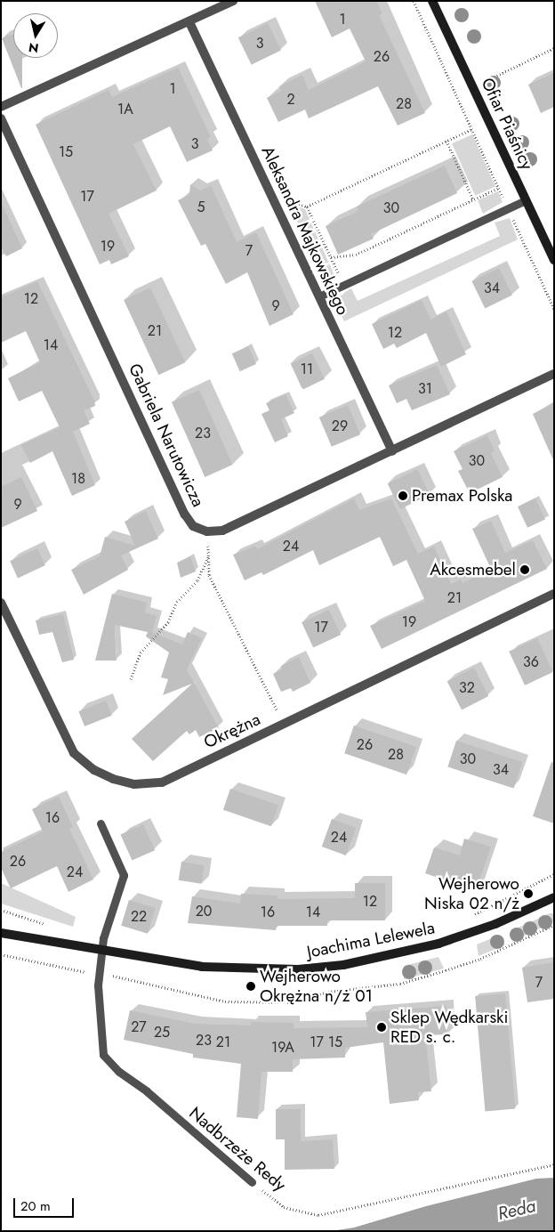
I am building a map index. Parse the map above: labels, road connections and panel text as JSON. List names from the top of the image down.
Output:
{
  "streets": {
    "main road": ["Ofiar Piaśnicy", "Joachima Lelewela"],
    "street": ["Aleksandra Majkowskiego", "Gabriela Narutowicza", "Okrężna"],
    "lane": ["Nadbrzeże Redy"]
  },
  "crossings": [
    ["Joachima Lelewela", "Nadbrzeże Redy"]
  ],
  "water": ["Reda"],
  "places": [
    "Premax Polska",
    "Akcesmebel",
    "Wejherowo Niska 02 n/ż",
    "Wejherowo Okrężna n/ż 01",
    "Sklep Wędkarski RED s. c."
  ],
  "house_numbers": [
    "1",
    "3",
    "26",
    "1",
    "2",
    "28",
    "1A",
    "3",
    "15",
    "17",
    "5",
    "30",
    "19",
    "7",
    "34",
    "12",
    "9",
    "21",
    "12",
    "14",
    "11",
    "31",
    "29",
    "23",
    "30",
    "18",
    "9",
    "24",
    "21",
    "19",
    "17",
    "36",
    "32",
    "26",
    "28",
    "30",
    "34",
    "16",
    "24",
    "26",
    "24",
    "12",
    "20",
    "16",
    "14",
    "22",
    "7",
    "27",
    "25",
    "23",
    "21",
    "17",
    "15",
    "19A"
  ],
  "scale_bar": "20 m",
  "north": "bottom"
}
